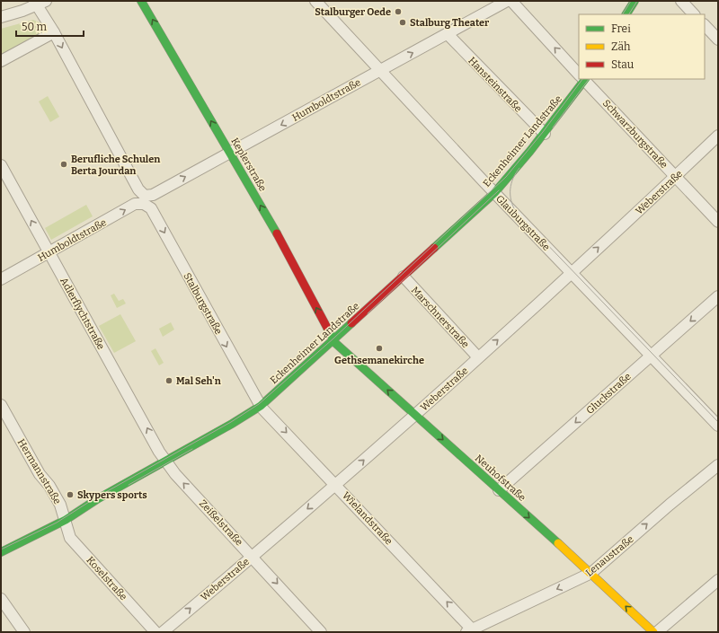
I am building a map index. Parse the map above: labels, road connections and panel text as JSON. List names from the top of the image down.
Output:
{
  "streets": {
    "street": [
      "Hansteinstraße",
      "Humboldtstraße",
      "Schwarzburgstraße",
      "Eckenheimer Landstraße",
      "Keplerstraße",
      "Weberstraße",
      "Glauburgstraße",
      "Stalburgstraße",
      "Adlerflychtstraße",
      "Marschnerstraße",
      "Gluckstraße",
      "Hermannstraße",
      "Neuhofstraße",
      "Wielandstraße",
      "Zeißelstraße",
      "Lenaustraße",
      "Koselstraße"
    ]
  },
  "crossings": [
    ["Hansteinstraße", "Humboldtstraße"],
    ["Hansteinstraße", "Eckenheimer Landstraße"],
    ["Humboldtstraße", "Keplerstraße"],
    ["Humboldtstraße", "Glauburgstraße"],
    ["Humboldtstraße", "Stalburgstraße"],
    ["Humboldtstraße", "Adlerflychtstraße"],
    ["Schwarzburgstraße", "Weberstraße"],
    ["Eckenheimer Landstraße", "Keplerstraße"],
    ["Eckenheimer Landstraße", "Glauburgstraße"],
    ["Eckenheimer Landstraße", "Stalburgstraße"],
    ["Eckenheimer Landstraße", "Adlerflychtstraße"],
    ["Eckenheimer Landstraße", "Marschnerstraße"],
    ["Eckenheimer Landstraße", "Hermannstraße"],
    ["Eckenheimer Landstraße", "Neuhofstraße"],
    ["Eckenheimer Landstraße", "Wielandstraße"],
    ["Eckenheimer Landstraße", "Zeißelstraße"],
    ["Eckenheimer Landstraße", "Koselstraße"],
    ["Keplerstraße", "Neuhofstraße"],
    ["Weberstraße", "Glauburgstraße"],
    ["Weberstraße", "Marschnerstraße"],
    ["Weberstraße", "Neuhofstraße"],
    ["Weberstraße", "Wielandstraße"],
    ["Weberstraße", "Zeißelstraße"],
    ["Glauburgstraße", "Gluckstraße"],
    ["Stalburgstraße", "Wielandstraße"],
    ["Adlerflychtstraße", "Zeißelstraße"],
    ["Gluckstraße", "Neuhofstraße"],
    ["Hermannstraße", "Koselstraße"],
    ["Neuhofstraße", "Lenaustraße"],
    ["Wielandstraße", "Lenaustraße"]
  ],
  "one_way": [
    "Keplerstraße",
    "Stalburgstraße",
    "Adlerflychtstraße",
    "Gluckstraße"
  ],
  "places": [
    "Stalburger Oede",
    "Stalburg Theater",
    "Berufliche Schulen Berta Jourdan",
    "Gethsemanekirche",
    "Mal Seh'n",
    "Skypers sports"
  ],
  "legend": ["Frei", "Zäh", "Stau"],
  "scale_bar": "50 m"
}
